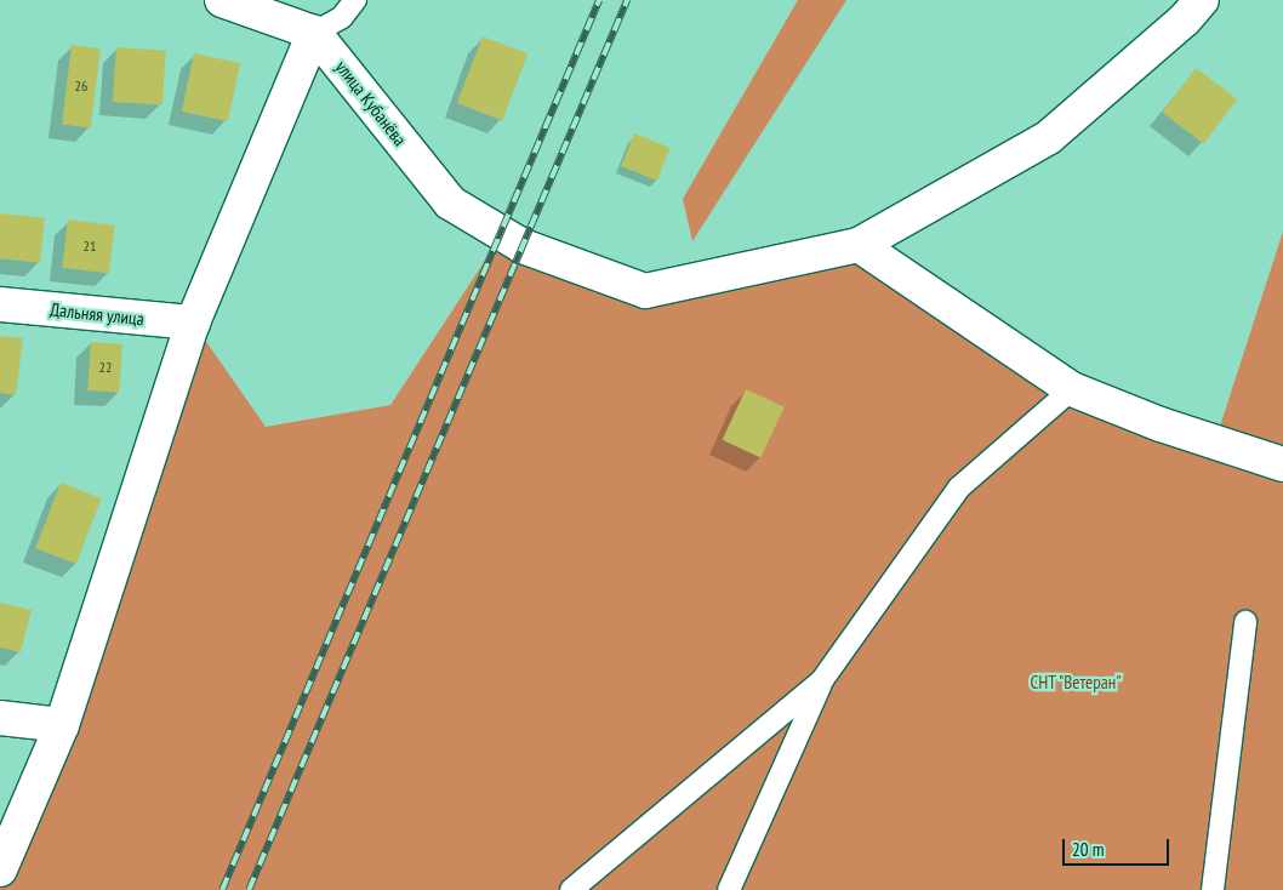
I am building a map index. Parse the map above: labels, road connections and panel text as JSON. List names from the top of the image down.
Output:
{
  "streets": {
    "street": ["улица Кубанёва", "Дальняя улица"]
  },
  "parks": ["СНТ \"Ветеран\""],
  "house_numbers": ["26", "21", "22"],
  "scale_bar": "20 m"
}
